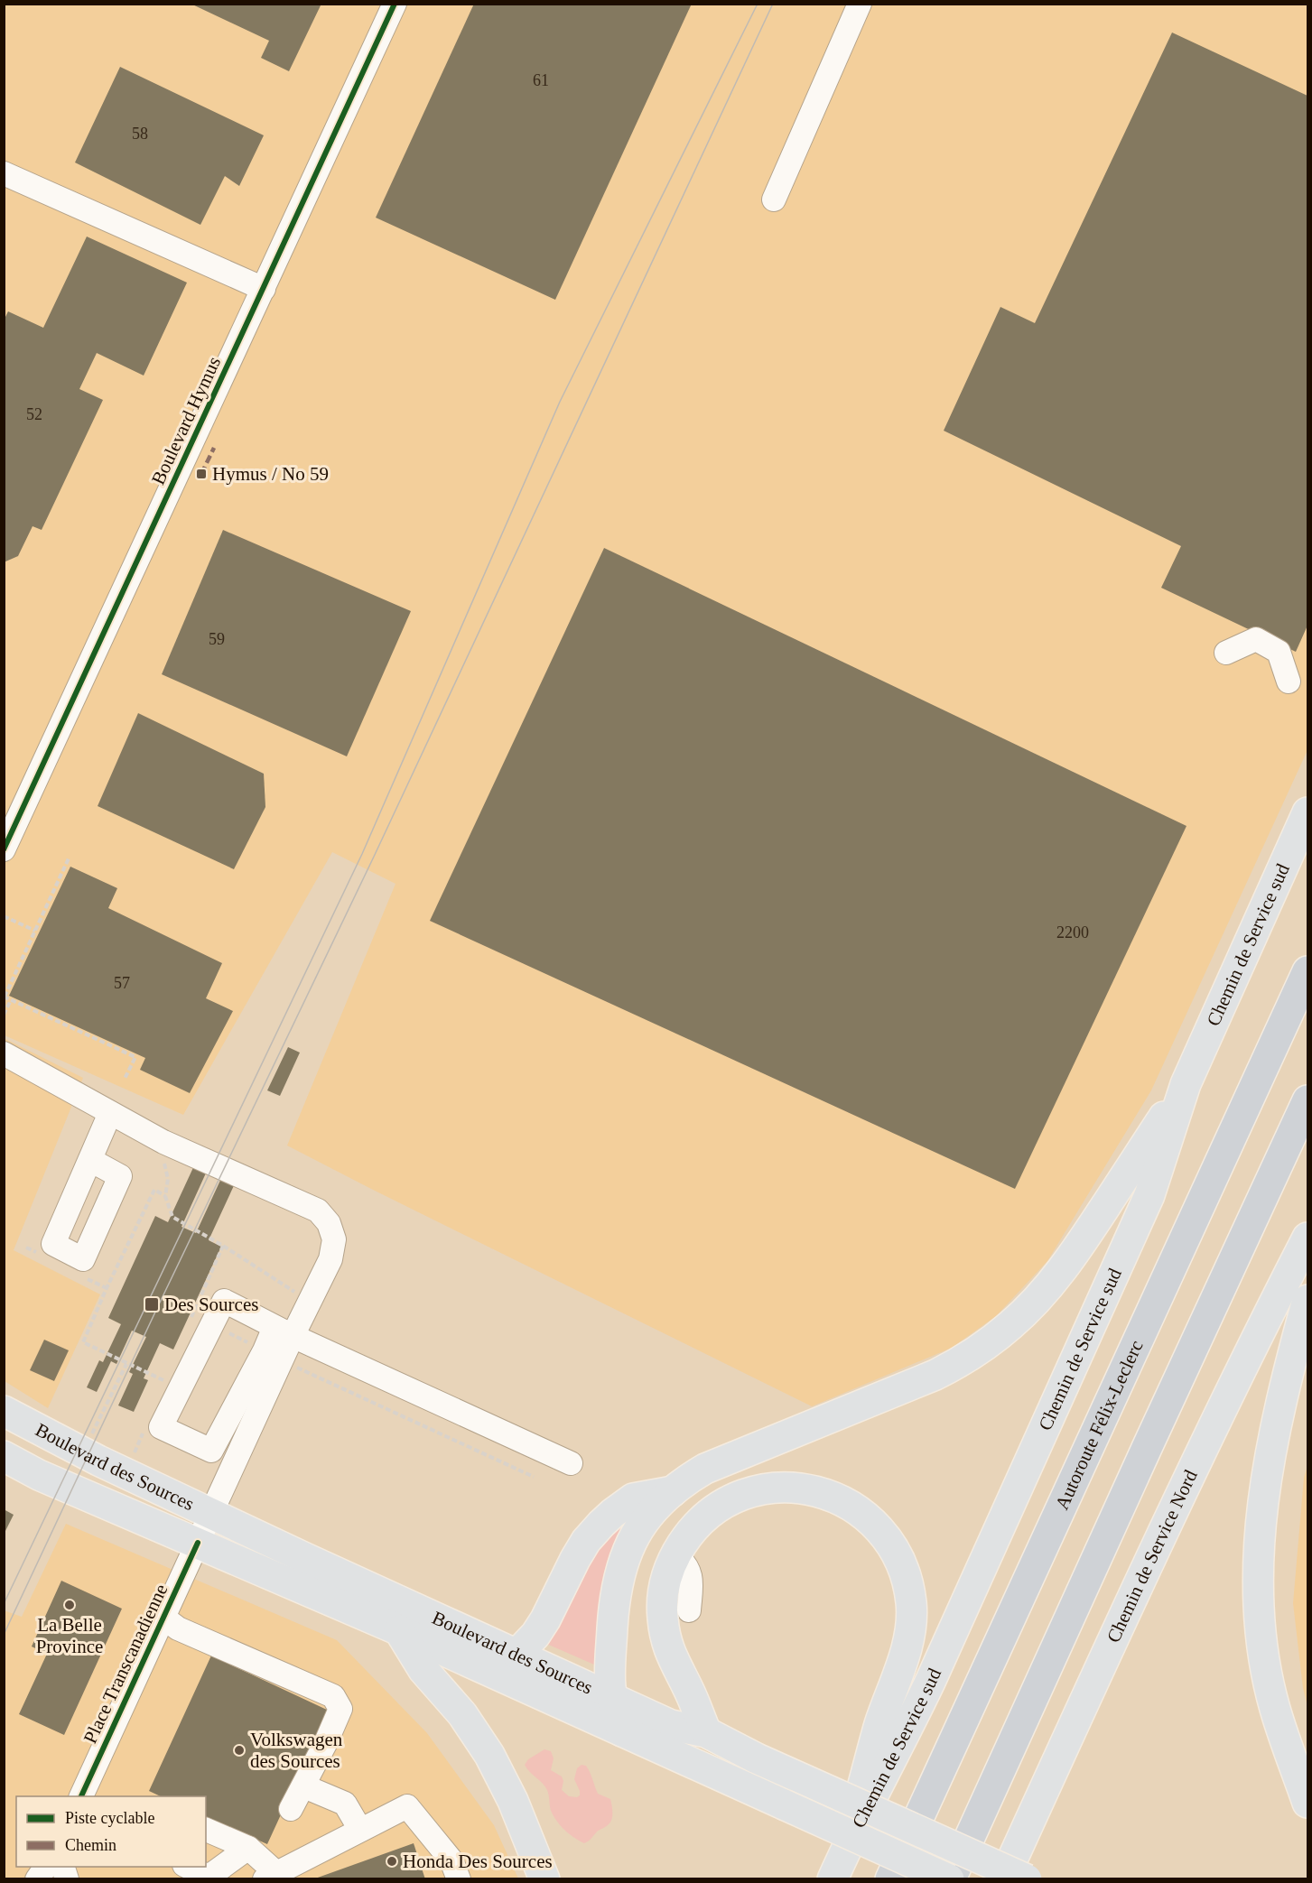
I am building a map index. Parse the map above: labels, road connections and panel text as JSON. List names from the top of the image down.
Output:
{
  "streets": {
    "highway": ["Autoroute Félix-Leclerc"],
    "main road": ["Chemin de Service sud", "Boulevard des Sources", "Chemin de Service Nord"],
    "street": ["Boulevard Hymus", "Place Transcanadienne"]
  },
  "crossings": [
    ["Boulevard des Sources", "Place Transcanadienne"]
  ],
  "places": {
    "transit": ["Hymus / No 59", "Des Sources"],
    "other": ["La Belle Province", "Volkswagen des Sources", "Honda Des Sources"]
  },
  "house_numbers": [
    "61",
    "58",
    "52",
    "59",
    "2200",
    "57"
  ],
  "legend": ["Piste cyclable", "Chemin"]
}
